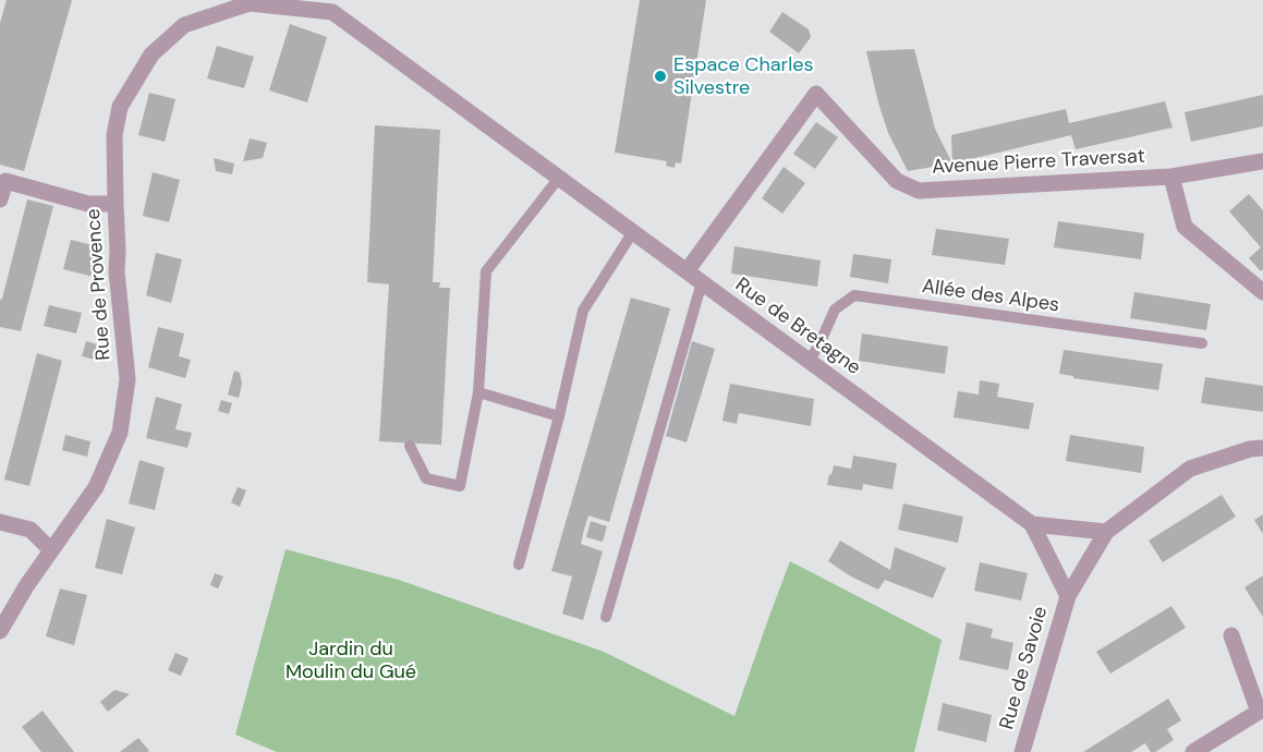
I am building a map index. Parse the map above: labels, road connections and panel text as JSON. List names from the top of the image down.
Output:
{
  "streets": {
    "street": [
      "Avenue Pierre Traversat",
      "Rue de Provence",
      "Rue de Bretagne",
      "Rue de Savoie"
    ],
    "lane": ["Allée des Alpes"]
  },
  "crossings": [
    ["Avenue Pierre Traversat", "Rue de Bretagne"],
    ["Rue de Provence", "Rue de Bretagne"],
    ["Allée des Alpes", "Rue de Bretagne"],
    ["Rue de Bretagne", "Rue de Savoie"]
  ],
  "parks": ["Jardin du Moulin du Gué"],
  "places": ["Espace Charles Silvestre"]
}
